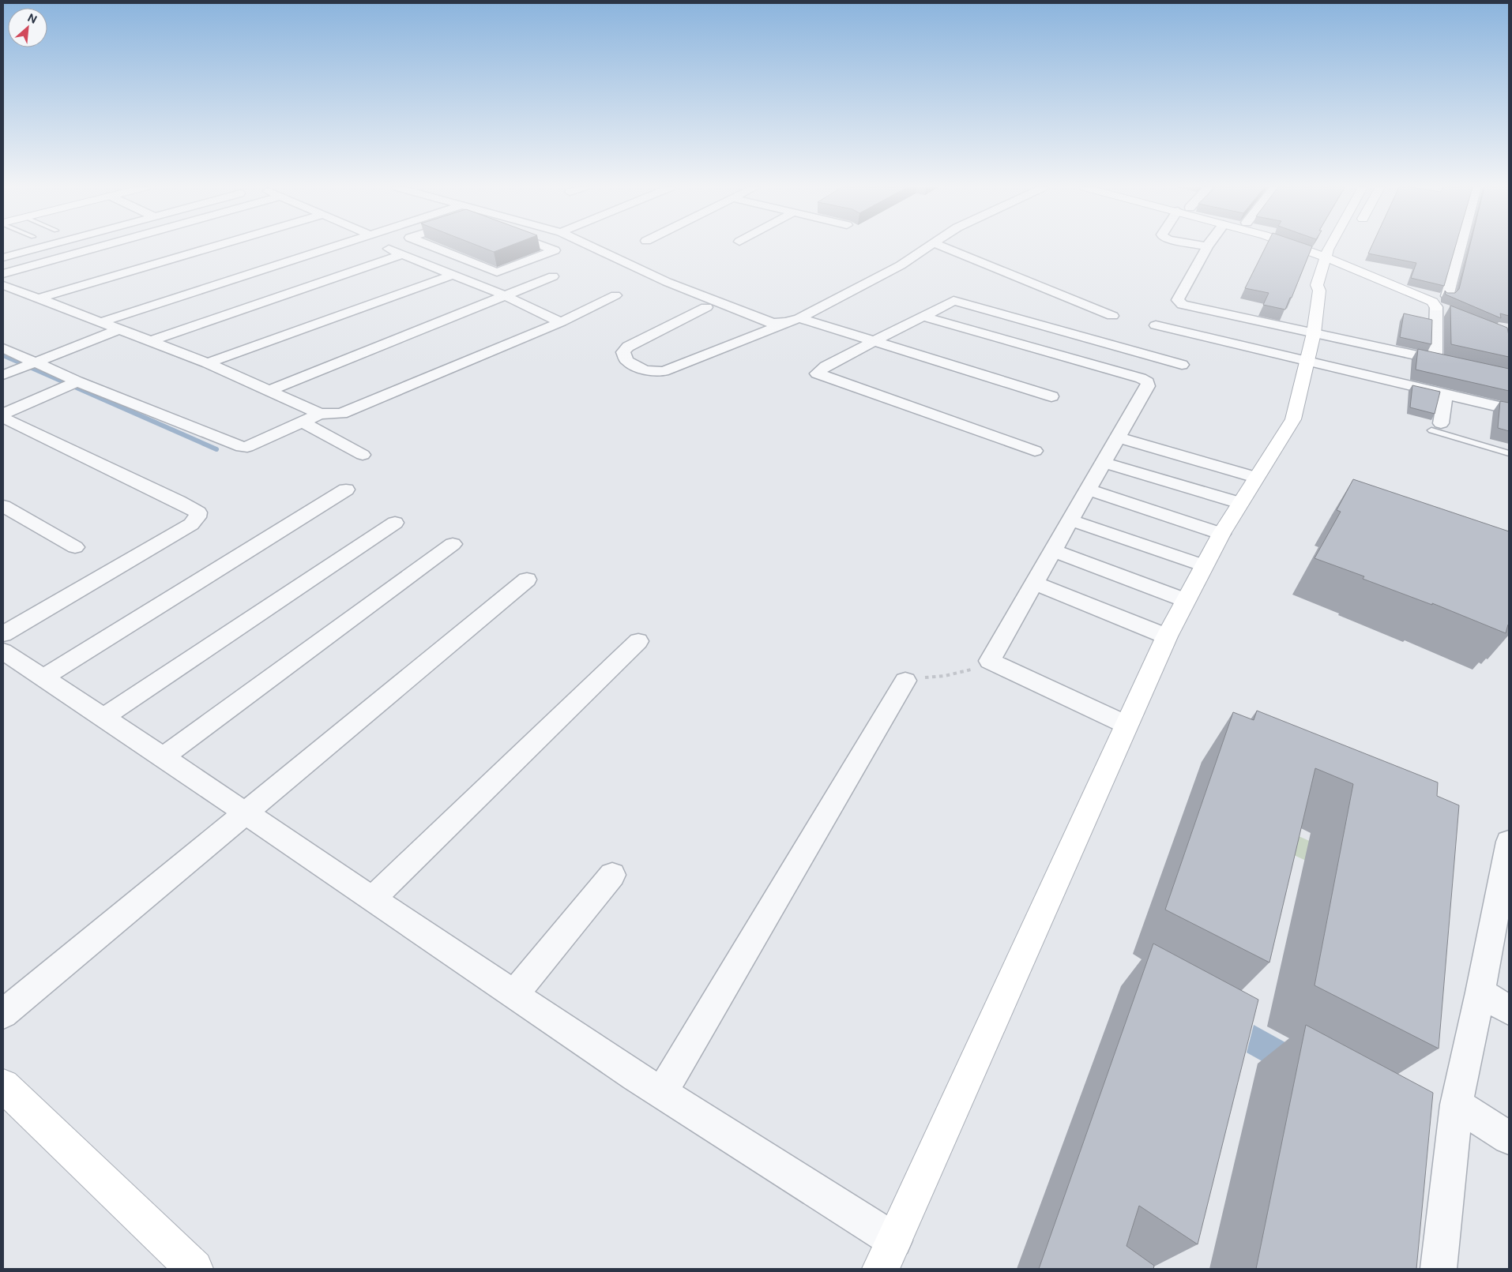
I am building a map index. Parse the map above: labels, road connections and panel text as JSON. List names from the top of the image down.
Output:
{
  "north": "top right"
}
